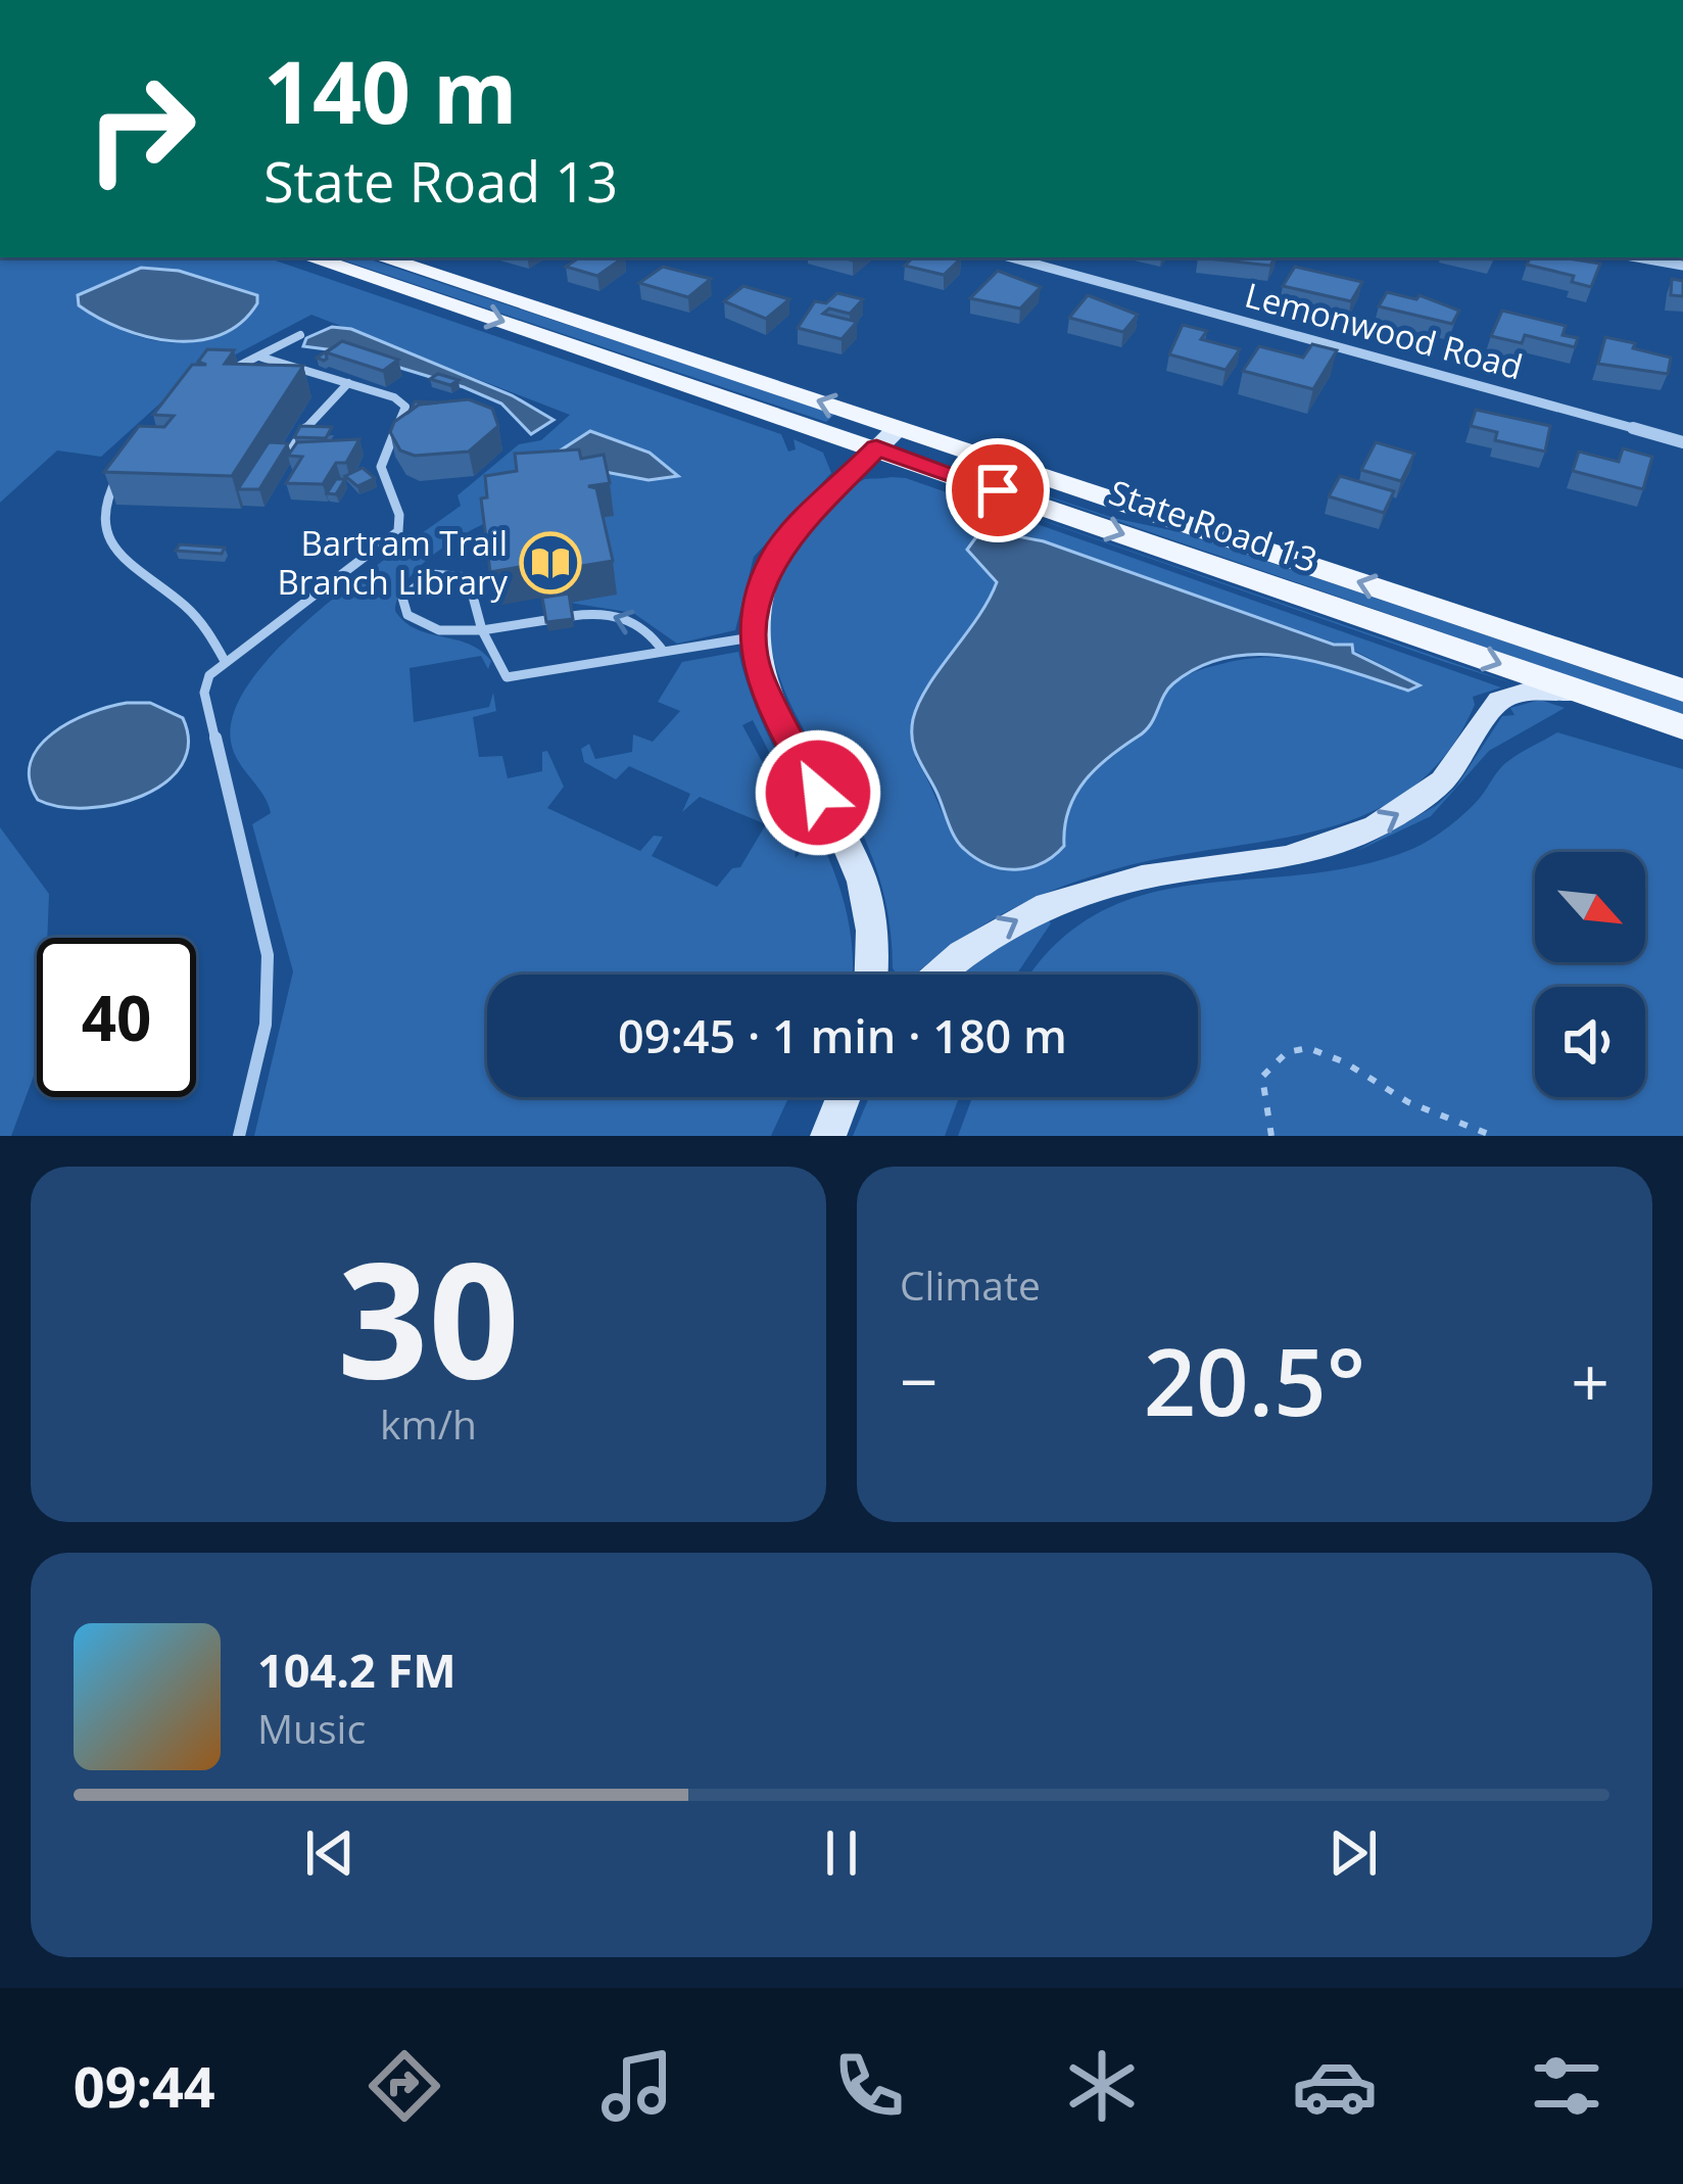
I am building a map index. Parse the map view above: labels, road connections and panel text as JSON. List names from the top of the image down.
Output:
{
  "streets": {
    "main road": ["State Road 13"],
    "street": ["Lemonwood Road"]
  },
  "places": {
    "library": ["Bartram Trail Branch Library"]
  },
  "north": "bottom right",
  "page": {
    "turn": ["140 m", "State Road 13"],
    "limit": "40",
    "trip": "09:45 · 1 min · 180 m",
    "tile": [
      ["30", "km/h"],
      "Climate"
    ],
    "heat": ["−", "20.5°", "+"],
    "song": ["104.2 FM", "Music"],
    "tabs": "09:44"
  }
}
